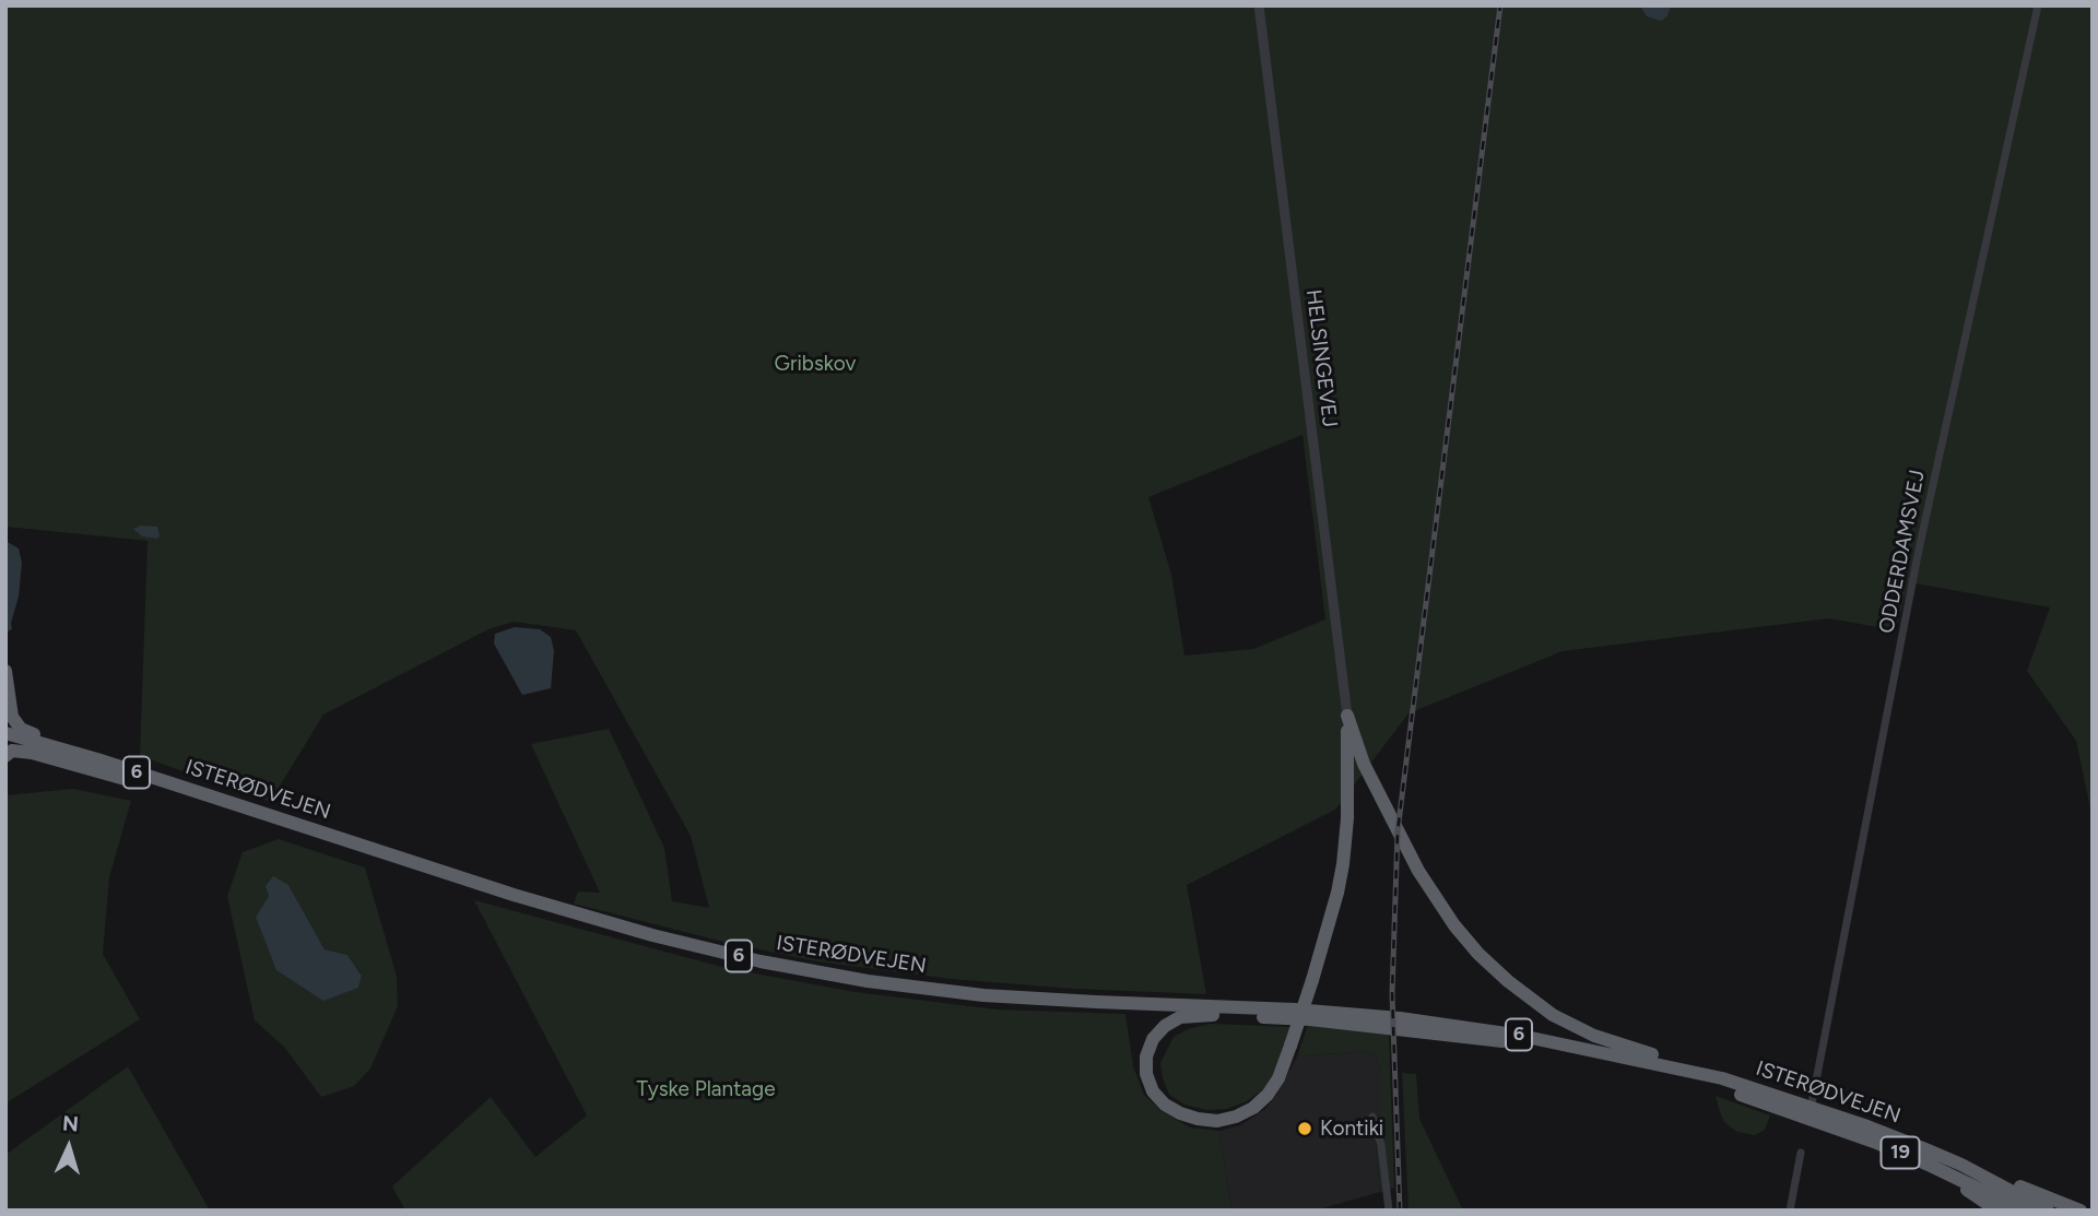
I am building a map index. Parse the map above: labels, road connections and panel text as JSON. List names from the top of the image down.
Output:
{
  "streets": {
    "highway": ["6", "ISTERØDVEJEN", "19"],
    "street": ["HELSINGEVEJ", "ODDERDAMSVEJ"]
  },
  "crossings": [
    ["ODDERDAMSVEJ", "ISTERØDVEJEN"],
    ["6", "ISTERØDVEJEN"]
  ],
  "parks": ["Gribskov", "Tyske Plantage"],
  "places": ["Kontiki"],
  "north": "top"
}
